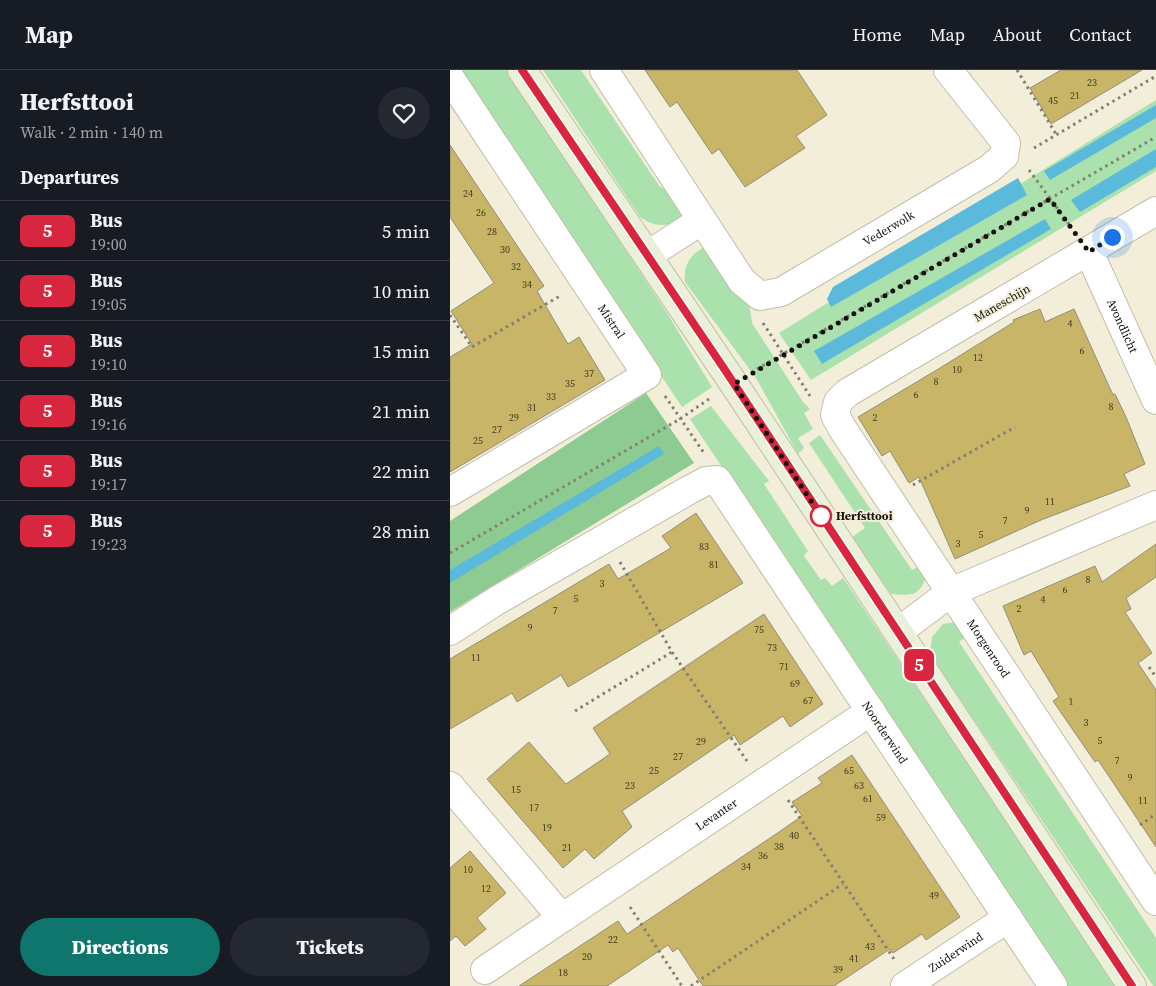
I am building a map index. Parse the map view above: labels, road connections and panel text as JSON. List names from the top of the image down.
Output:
{
  "streets": {
    "street": [
      "Vederwolk",
      "Maneschijn",
      "Mistral",
      "Avondlicht",
      "Morgenrood",
      "Noorderwind",
      "Levanter",
      "Zuiderwind"
    ]
  },
  "crossings": [
    ["Maneschijn", "Avondlicht"],
    ["Maneschijn", "Morgenrood"],
    ["Noorderwind", "Levanter"],
    ["Noorderwind", "Zuiderwind"]
  ],
  "places": ["Herfsttooi"],
  "lines": ["bus line 5"],
  "house_numbers": [
    "23",
    "21",
    "45",
    "24",
    "26",
    "28",
    "30",
    "32",
    "34",
    "4",
    "6",
    "12",
    "10",
    "37",
    "8",
    "35",
    "6",
    "33",
    "8",
    "31",
    "29",
    "2",
    "27",
    "25",
    "11",
    "9",
    "7",
    "5",
    "3",
    "83",
    "81",
    "8",
    "3",
    "6",
    "5",
    "4",
    "2",
    "7",
    "9",
    "75",
    "73",
    "11",
    "71",
    "69",
    "67",
    "1",
    "3",
    "5",
    "29",
    "27",
    "7",
    "25",
    "65",
    "9",
    "23",
    "63",
    "15",
    "61",
    "11",
    "17",
    "59",
    "19",
    "40",
    "38",
    "21",
    "36",
    "34",
    "10",
    "12",
    "49",
    "22",
    "43",
    "20",
    "41",
    "39",
    "18"
  ],
  "page": {
    "header": "Map",
    "nav": [
      "Home",
      "Map",
      "About",
      "Contact"
    ],
    "heading": [
      ["Herfsttooi", "Walk · 2 min · 140 m"],
      "Departures"
    ],
    "on_map": "5",
    "list": [
      {
        "mark": "5",
        "name": "Bus",
        "note": "19:00",
        "value": "5 min"
      },
      {
        "mark": "5",
        "name": "Bus",
        "note": "19:05",
        "value": "10 min"
      },
      {
        "mark": "5",
        "name": "Bus",
        "note": "19:10",
        "value": "15 min"
      },
      {
        "mark": "5",
        "name": "Bus",
        "note": "19:16",
        "value": "21 min"
      },
      {
        "mark": "5",
        "name": "Bus",
        "note": "19:17",
        "value": "22 min"
      },
      {
        "mark": "5",
        "name": "Bus",
        "note": "19:23",
        "value": "28 min"
      }
    ],
    "buttons": ["Directions", "Tickets"]
  }
}
